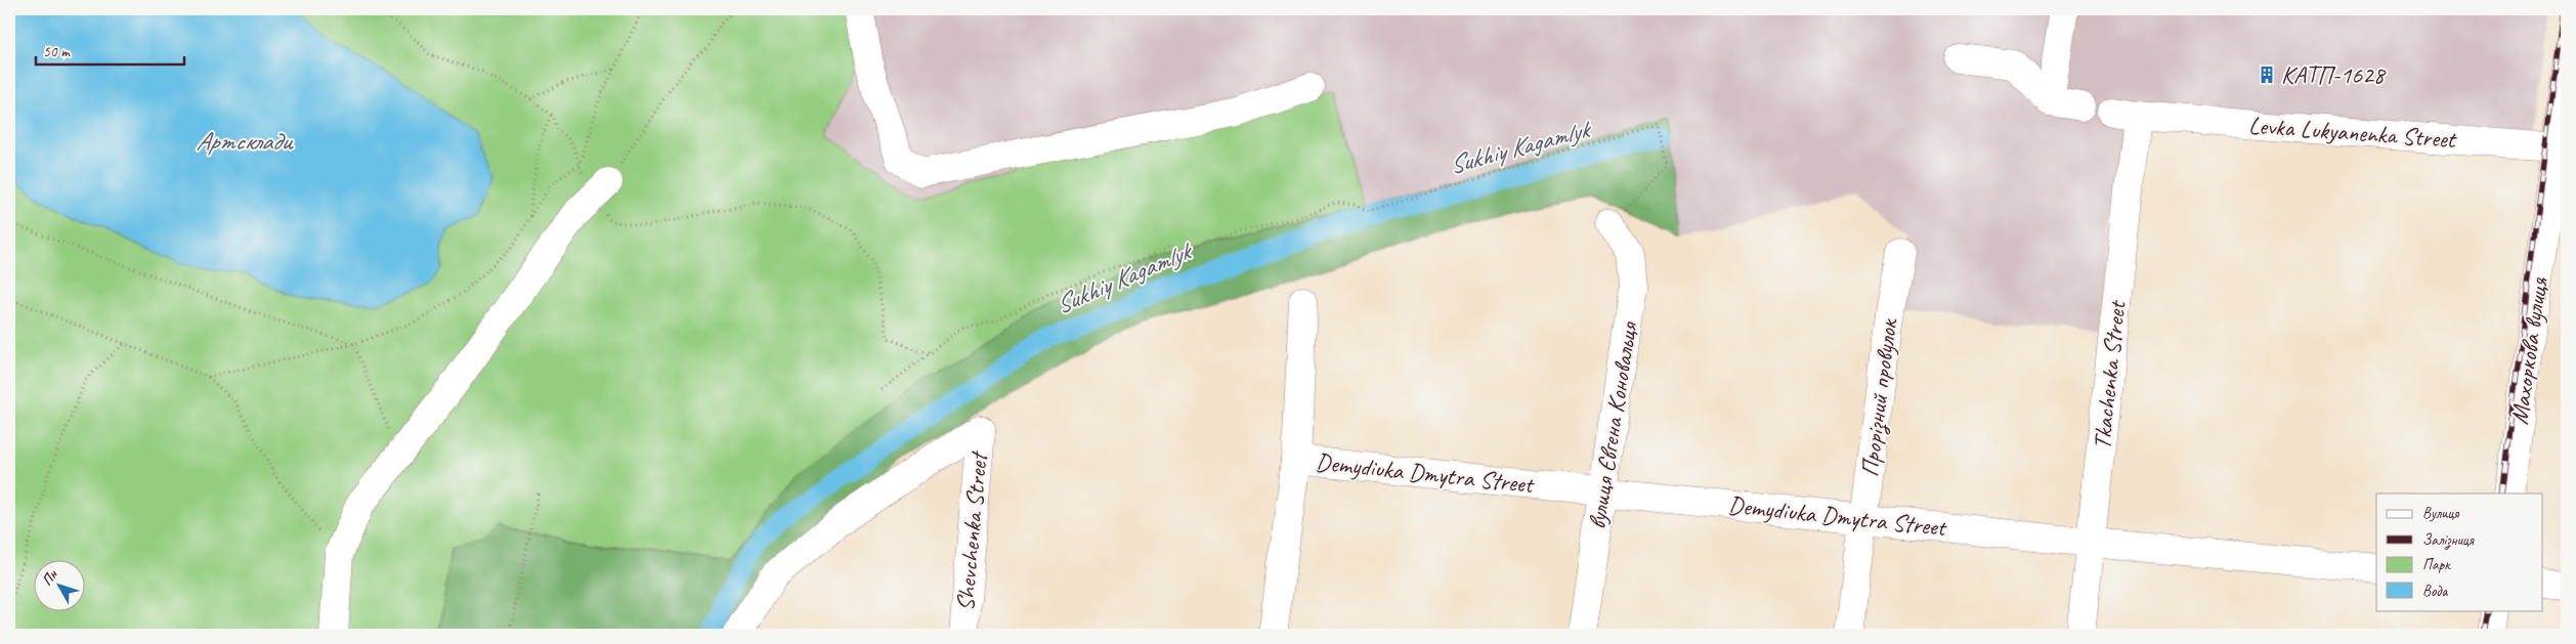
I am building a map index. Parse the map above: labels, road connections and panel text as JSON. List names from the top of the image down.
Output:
{
  "streets": {
    "street": [
      "Levka Lukyanenka Street",
      "Махоркова вулиця",
      "Tkachenka Street",
      "Прорізний провулок",
      "вулиця Євгена Коновальця",
      "Demydiuka Dmytra Street",
      "Shevchenka Street"
    ]
  },
  "crossings": [
    ["Levka Lukyanenka Street", "Махоркова вулиця"],
    ["Levka Lukyanenka Street", "Tkachenka Street"],
    ["Tkachenka Street", "Demydiuka Dmytra Street"],
    ["Прорізний провулок", "Demydiuka Dmytra Street"],
    ["вулиця Євгена Коновальця", "Demydiuka Dmytra Street"]
  ],
  "water": ["Артсклади", "Sukhiy Kagamlyk"],
  "places": {
    "building": ["КАТП-1628"]
  },
  "legend": [
    "Вулиця",
    "Залізниця",
    "Парк",
    "Вода"
  ],
  "scale_bar": "50 m",
  "north": "top left"
}
